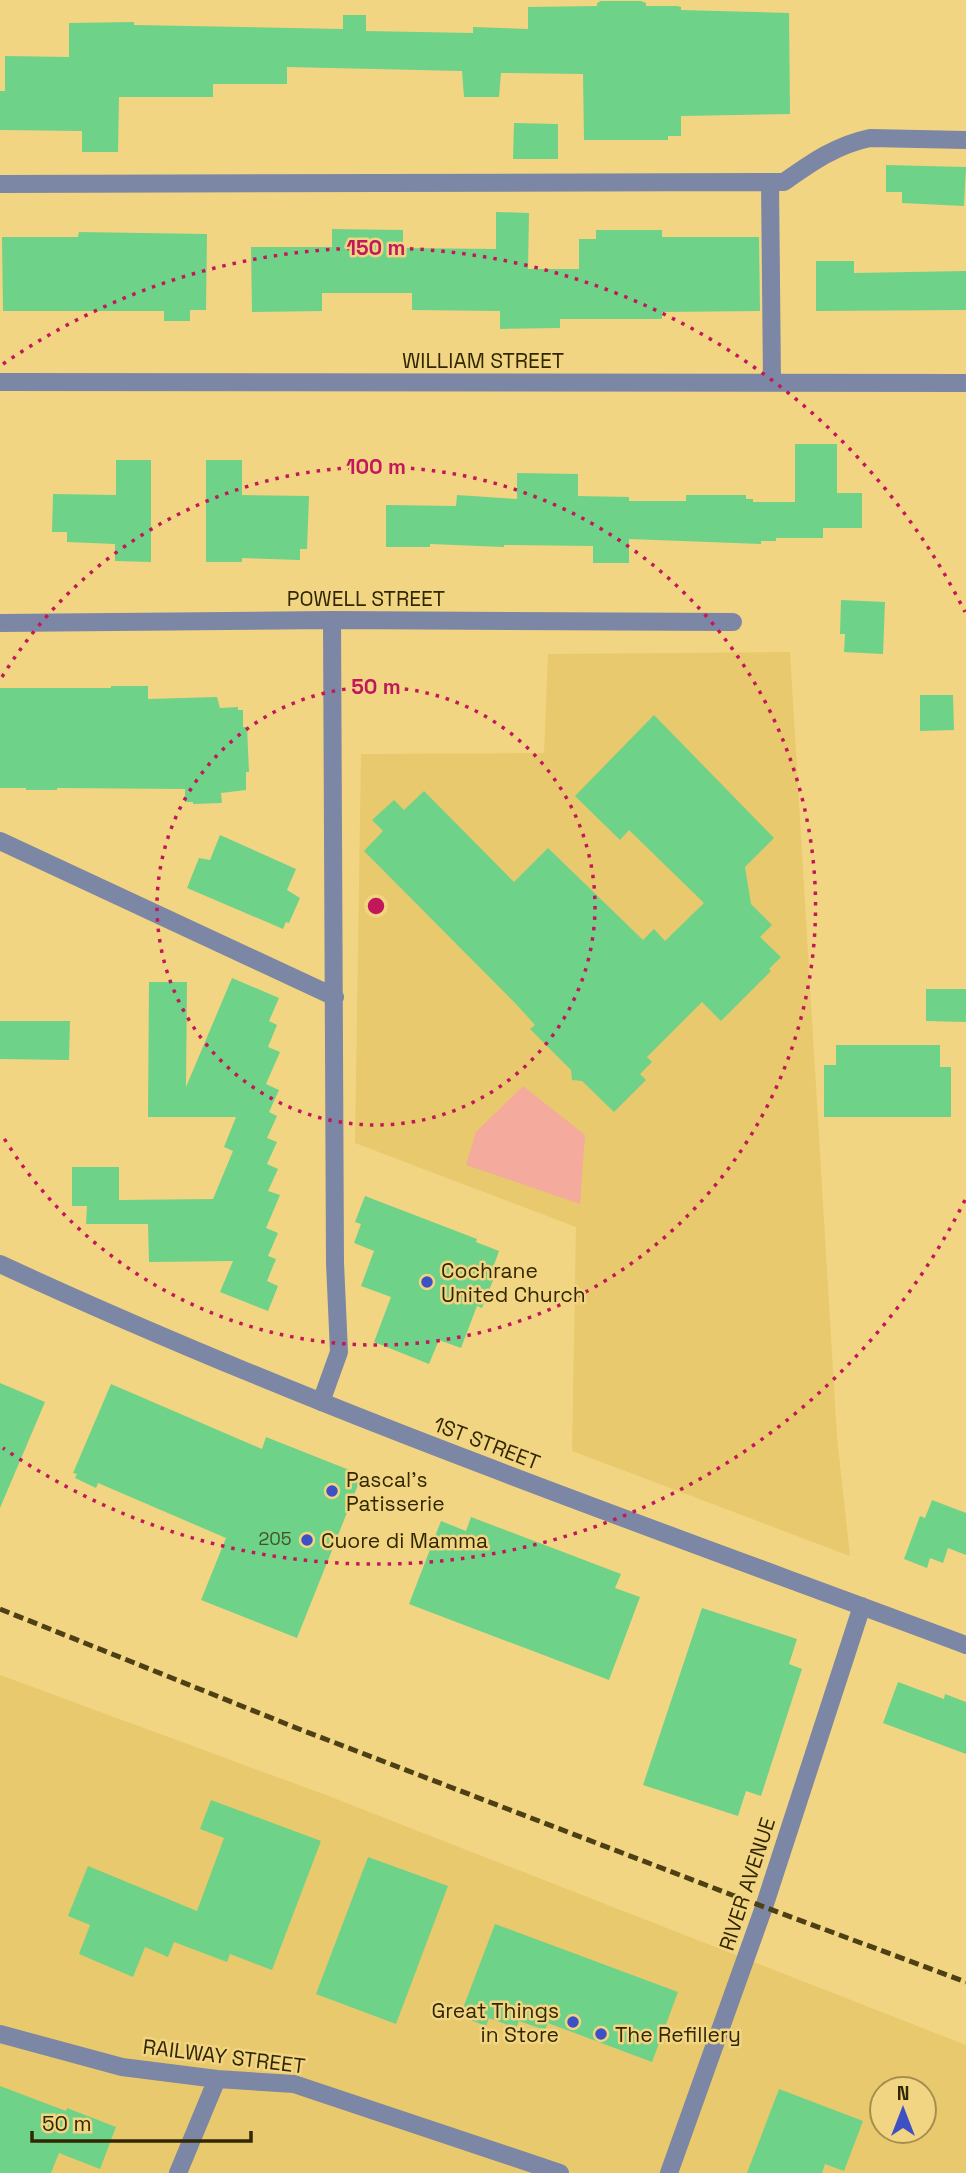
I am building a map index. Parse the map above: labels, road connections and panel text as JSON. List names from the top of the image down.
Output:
{
  "streets": {
    "street": [
      "WILLIAM STREET",
      "POWELL STREET",
      "1ST STREET",
      "RIVER AVENUE",
      "RAILWAY STREET"
    ]
  },
  "crossings": [
    ["1ST STREET", "RIVER AVENUE"]
  ],
  "places": [
    "Cochrane United Church",
    "Pascal's Patisserie",
    "Cuore di Mamma",
    "Great Things in Store",
    "The Refillery"
  ],
  "house_numbers": ["205"],
  "scale_bar": "50 m",
  "north": "top",
  "rings": ["150 m", "100 m", "50 m"]
}
